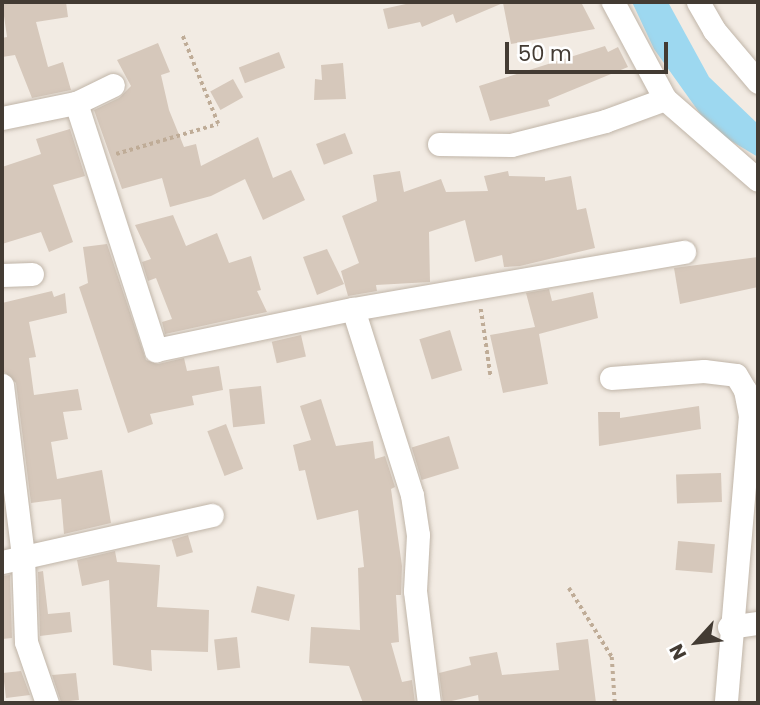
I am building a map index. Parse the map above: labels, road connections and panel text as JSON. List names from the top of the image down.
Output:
{
  "scale_bar": "50 m",
  "north": "bottom left"
}
